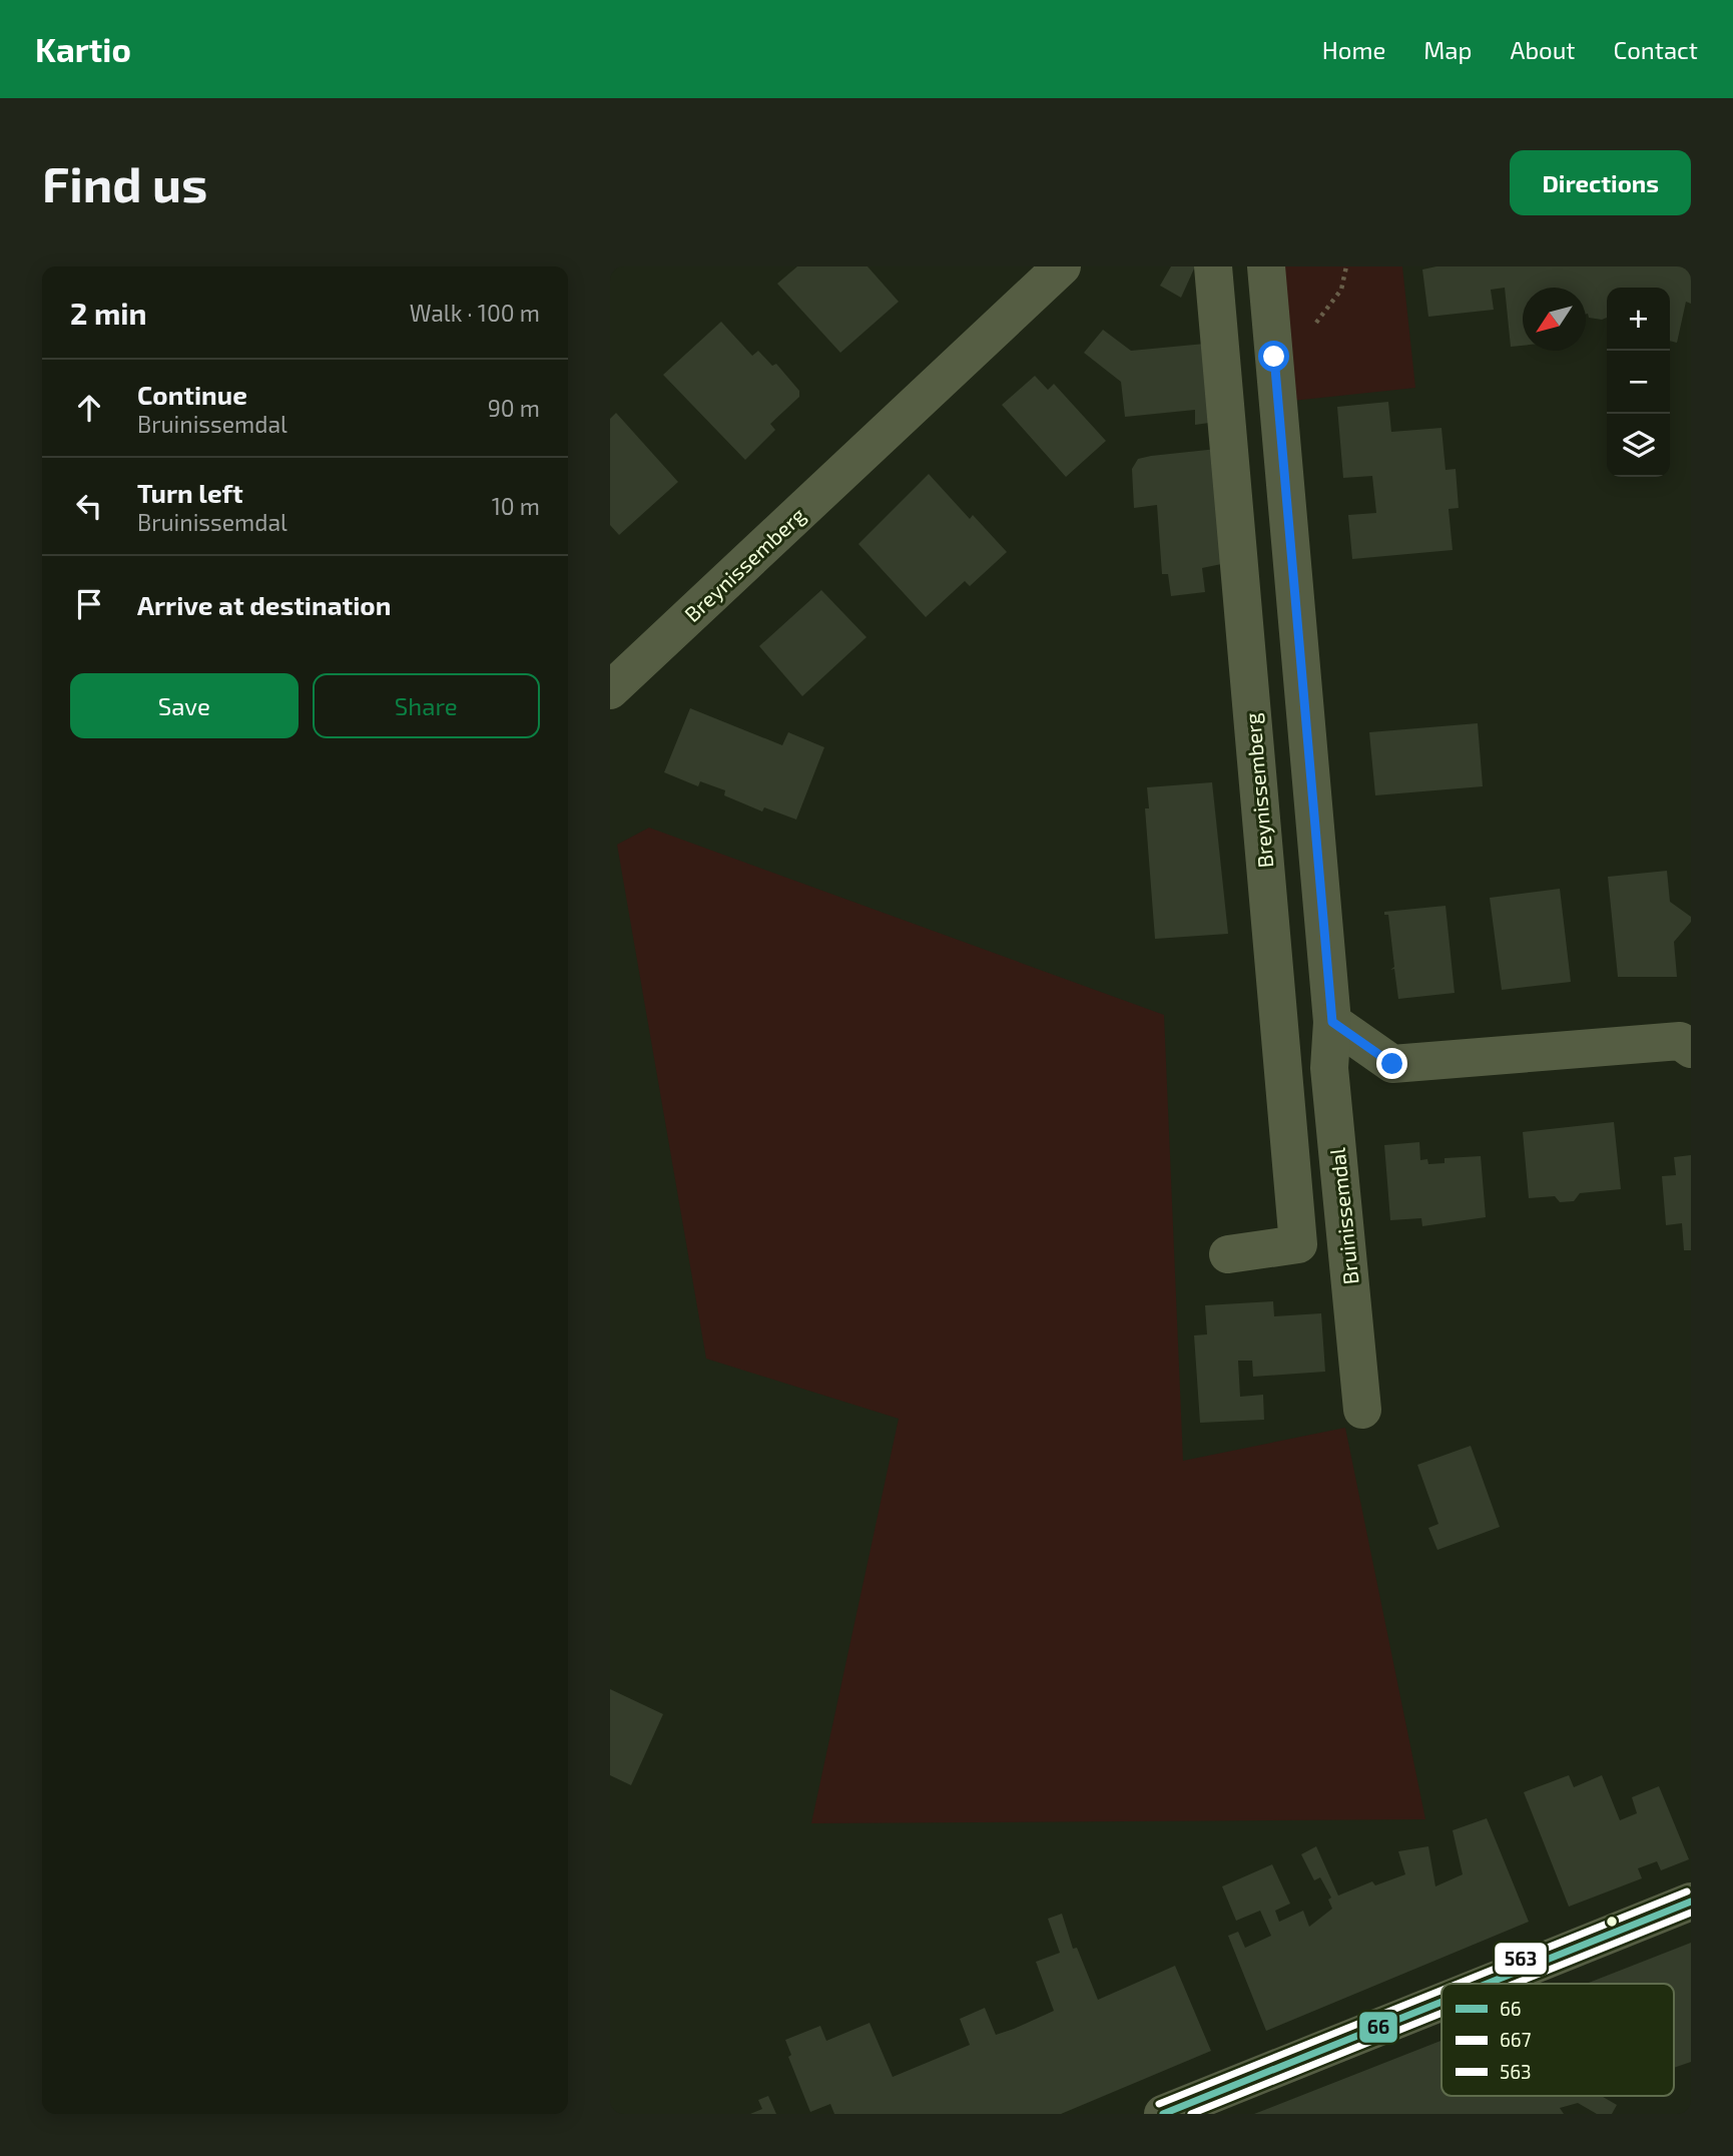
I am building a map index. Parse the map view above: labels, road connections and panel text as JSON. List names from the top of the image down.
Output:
{
  "streets": {
    "street": ["Breynissemberg", "Bruinissemdal"]
  },
  "lines": ["transit line 563", "transit line 66", "transit line 667"],
  "legend": ["66", "667", "563"],
  "north": "bottom left",
  "page": {
    "header": "Kartio",
    "nav": [
      "Home",
      "Map",
      "About",
      "Contact"
    ],
    "buttons": [
      "Directions",
      ["Save", "Share"]
    ],
    "title": "Find us",
    "heading": ["2 min", "Walk · 100 m"],
    "map_buttons": ["+", "−"],
    "list": [
      ["Continue", "Bruinissemdal", "90 m"],
      ["Turn left", "Bruinissemdal", "10 m"],
      "Arrive at destination"
    ]
  }
}
